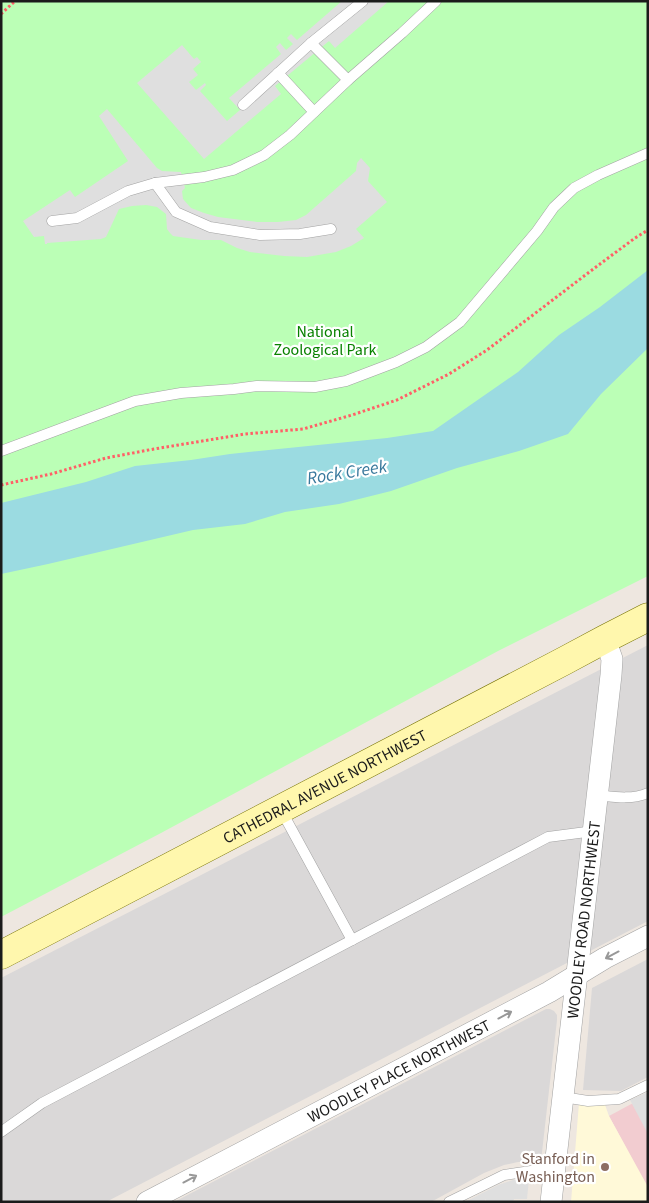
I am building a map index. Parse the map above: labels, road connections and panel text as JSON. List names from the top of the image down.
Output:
{
  "streets": {
    "street": ["CATHEDRAL AVENUE NORTHWEST", "WOODLEY ROAD NORTHWEST", "WOODLEY PLACE NORTHWEST"]
  },
  "crossings": [
    ["CATHEDRAL AVENUE NORTHWEST", "WOODLEY ROAD NORTHWEST"],
    ["WOODLEY ROAD NORTHWEST", "WOODLEY PLACE NORTHWEST"]
  ],
  "water": ["Rock Creek"],
  "parks": ["National Zoological Park"],
  "places": ["Stanford in Washington"]
}
